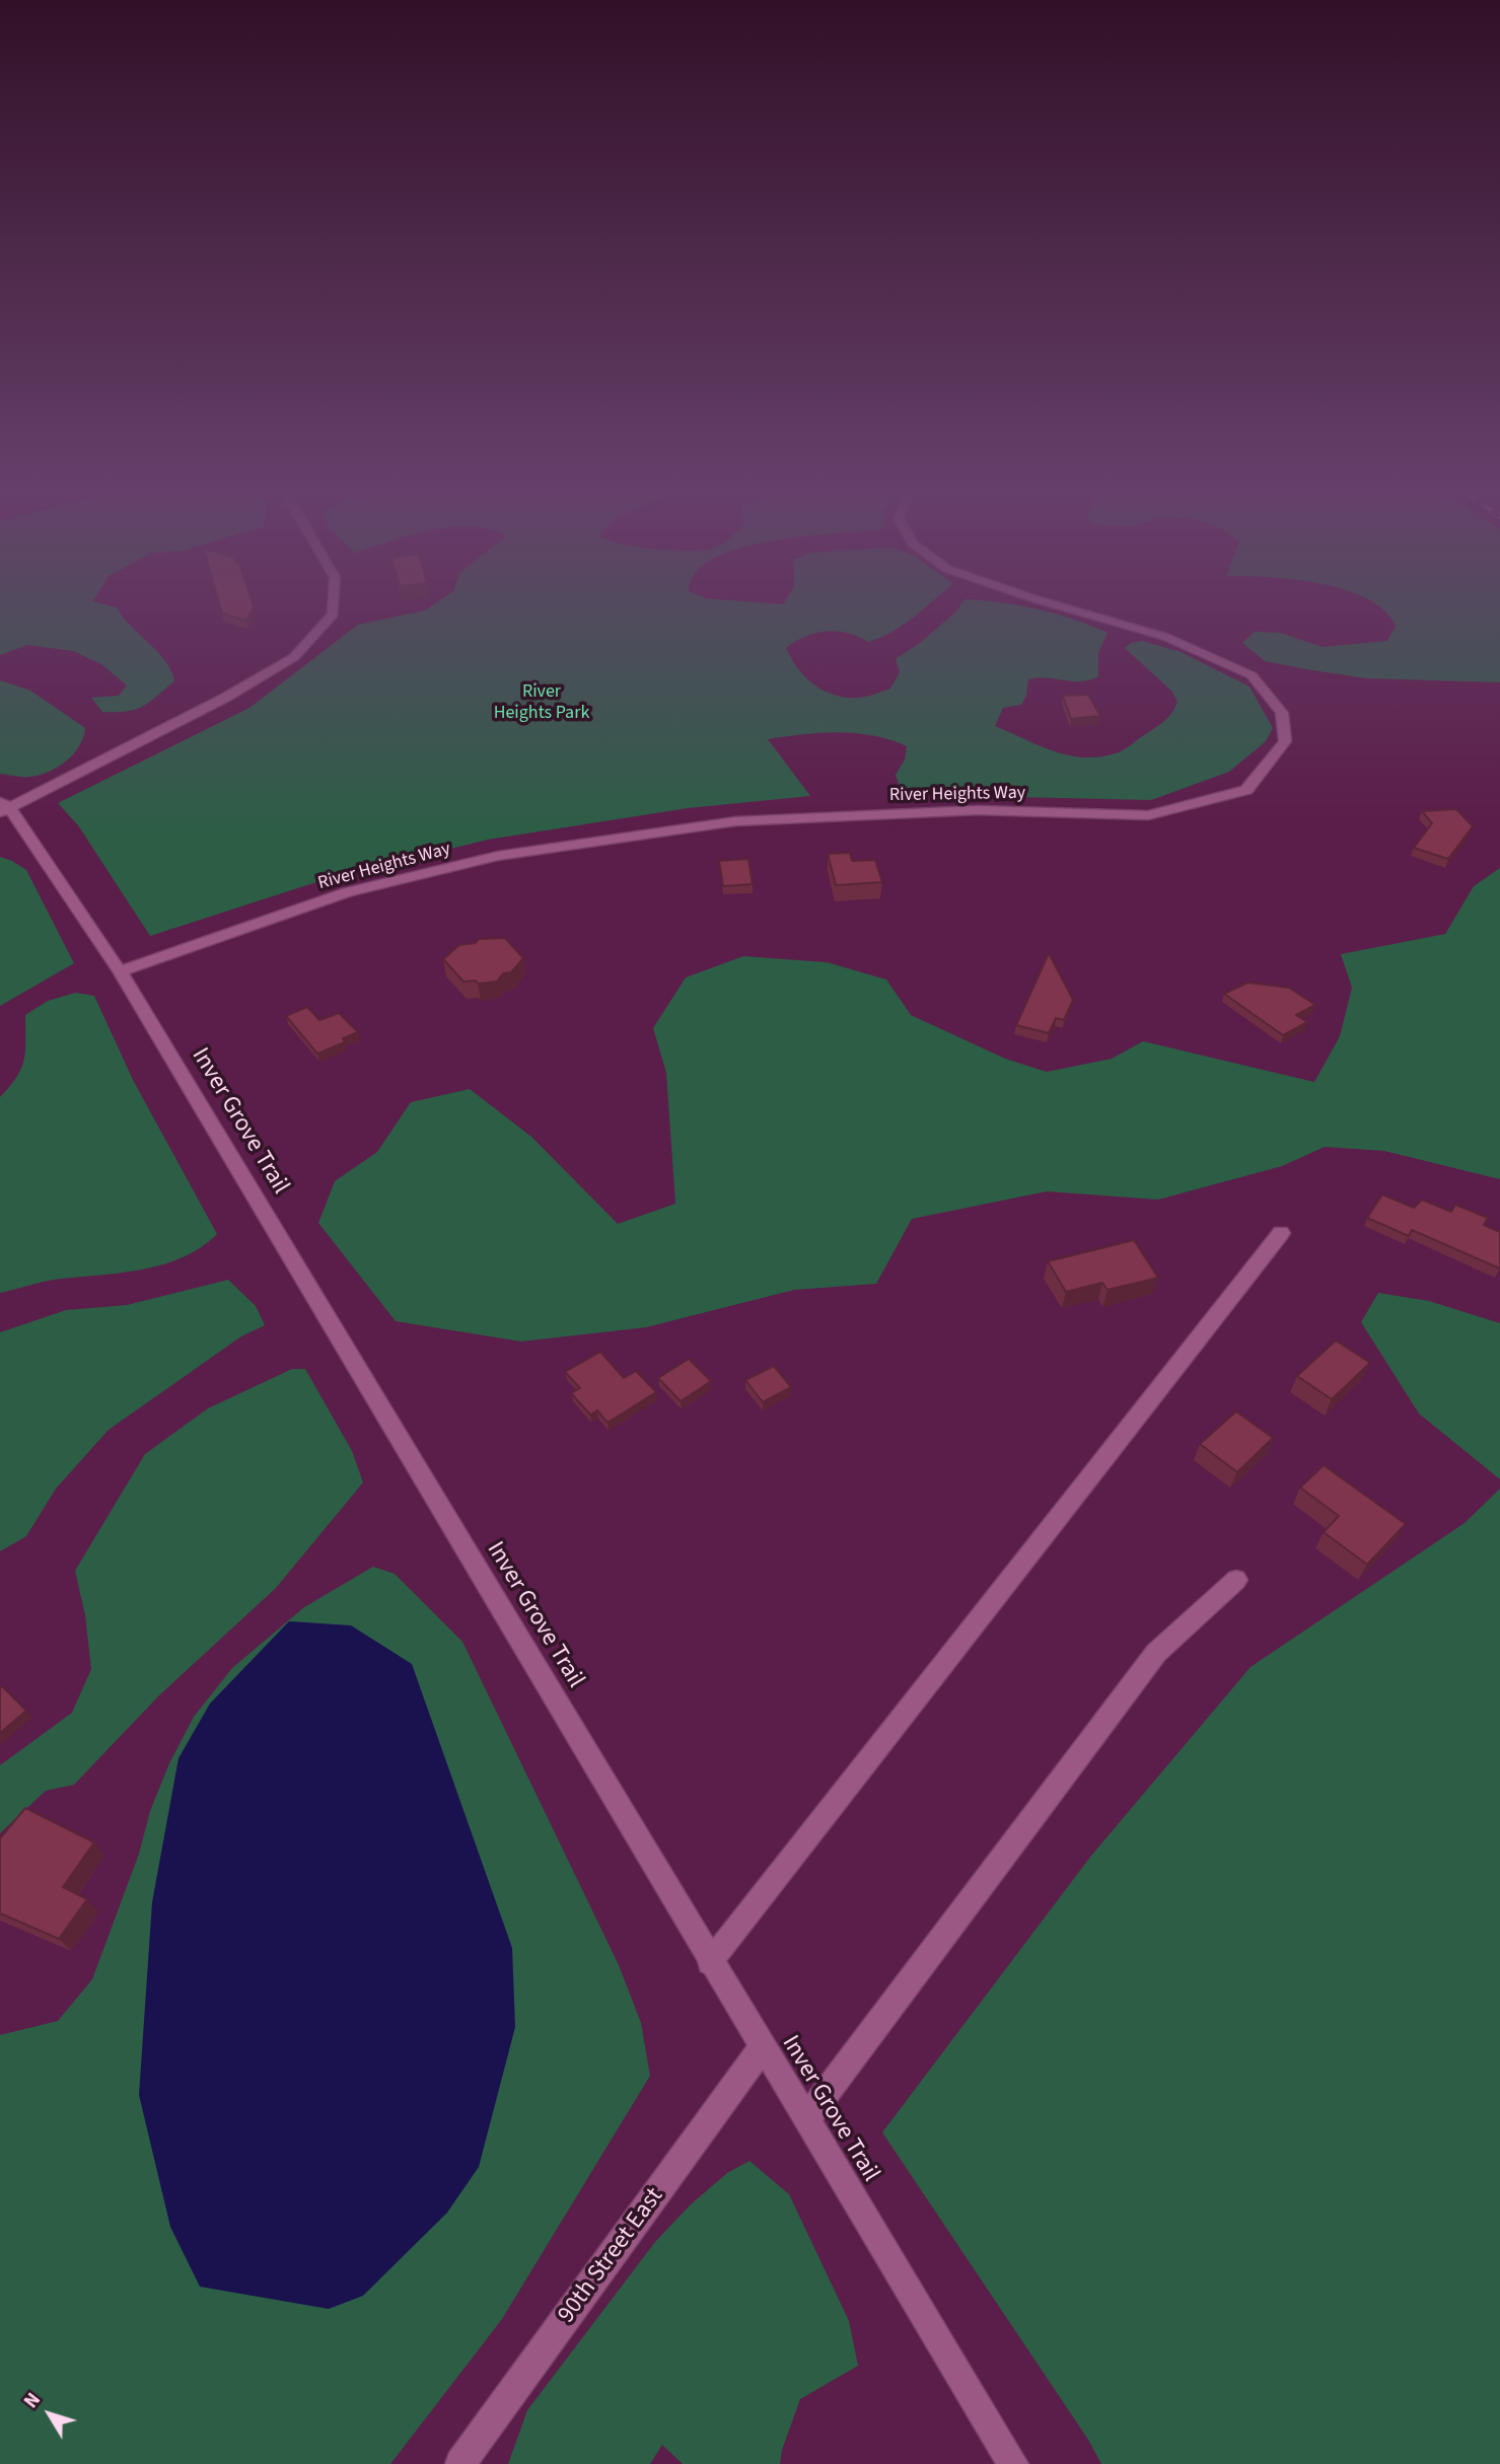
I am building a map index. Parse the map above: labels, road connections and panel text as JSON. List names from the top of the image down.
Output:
{
  "streets": {
    "street": ["River Heights Way", "Inver Grove Trail", "90th Street East"]
  },
  "crossings": [
    ["River Heights Way", "Inver Grove Trail"],
    ["Inver Grove Trail", "90th Street East"]
  ],
  "parks": ["River Heights Park"],
  "north": "top left"
}
